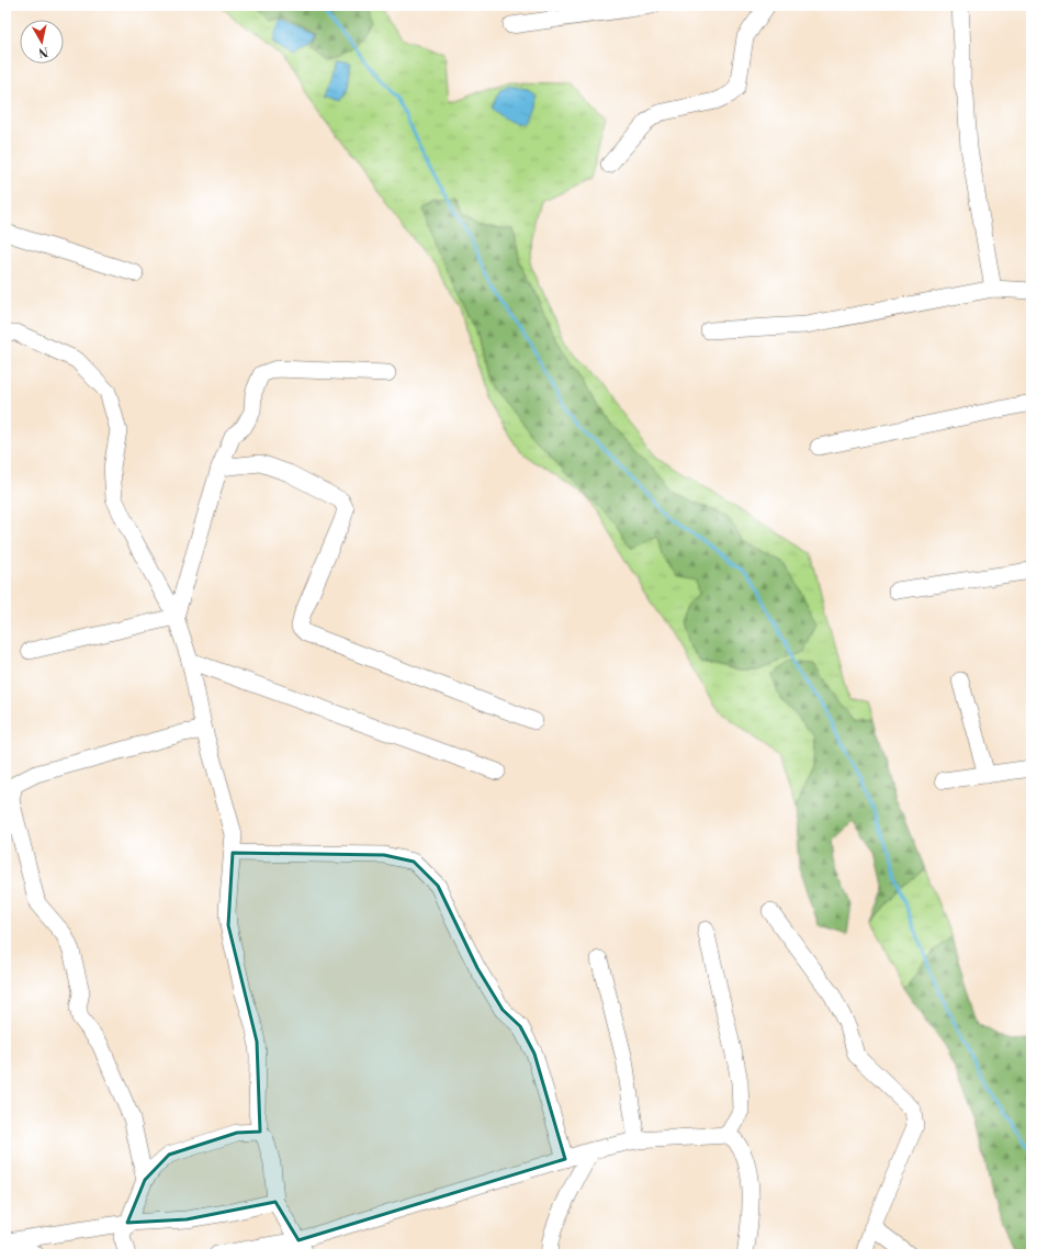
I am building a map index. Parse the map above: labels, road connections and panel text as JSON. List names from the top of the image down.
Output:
{
  "north": "bottom"
}
